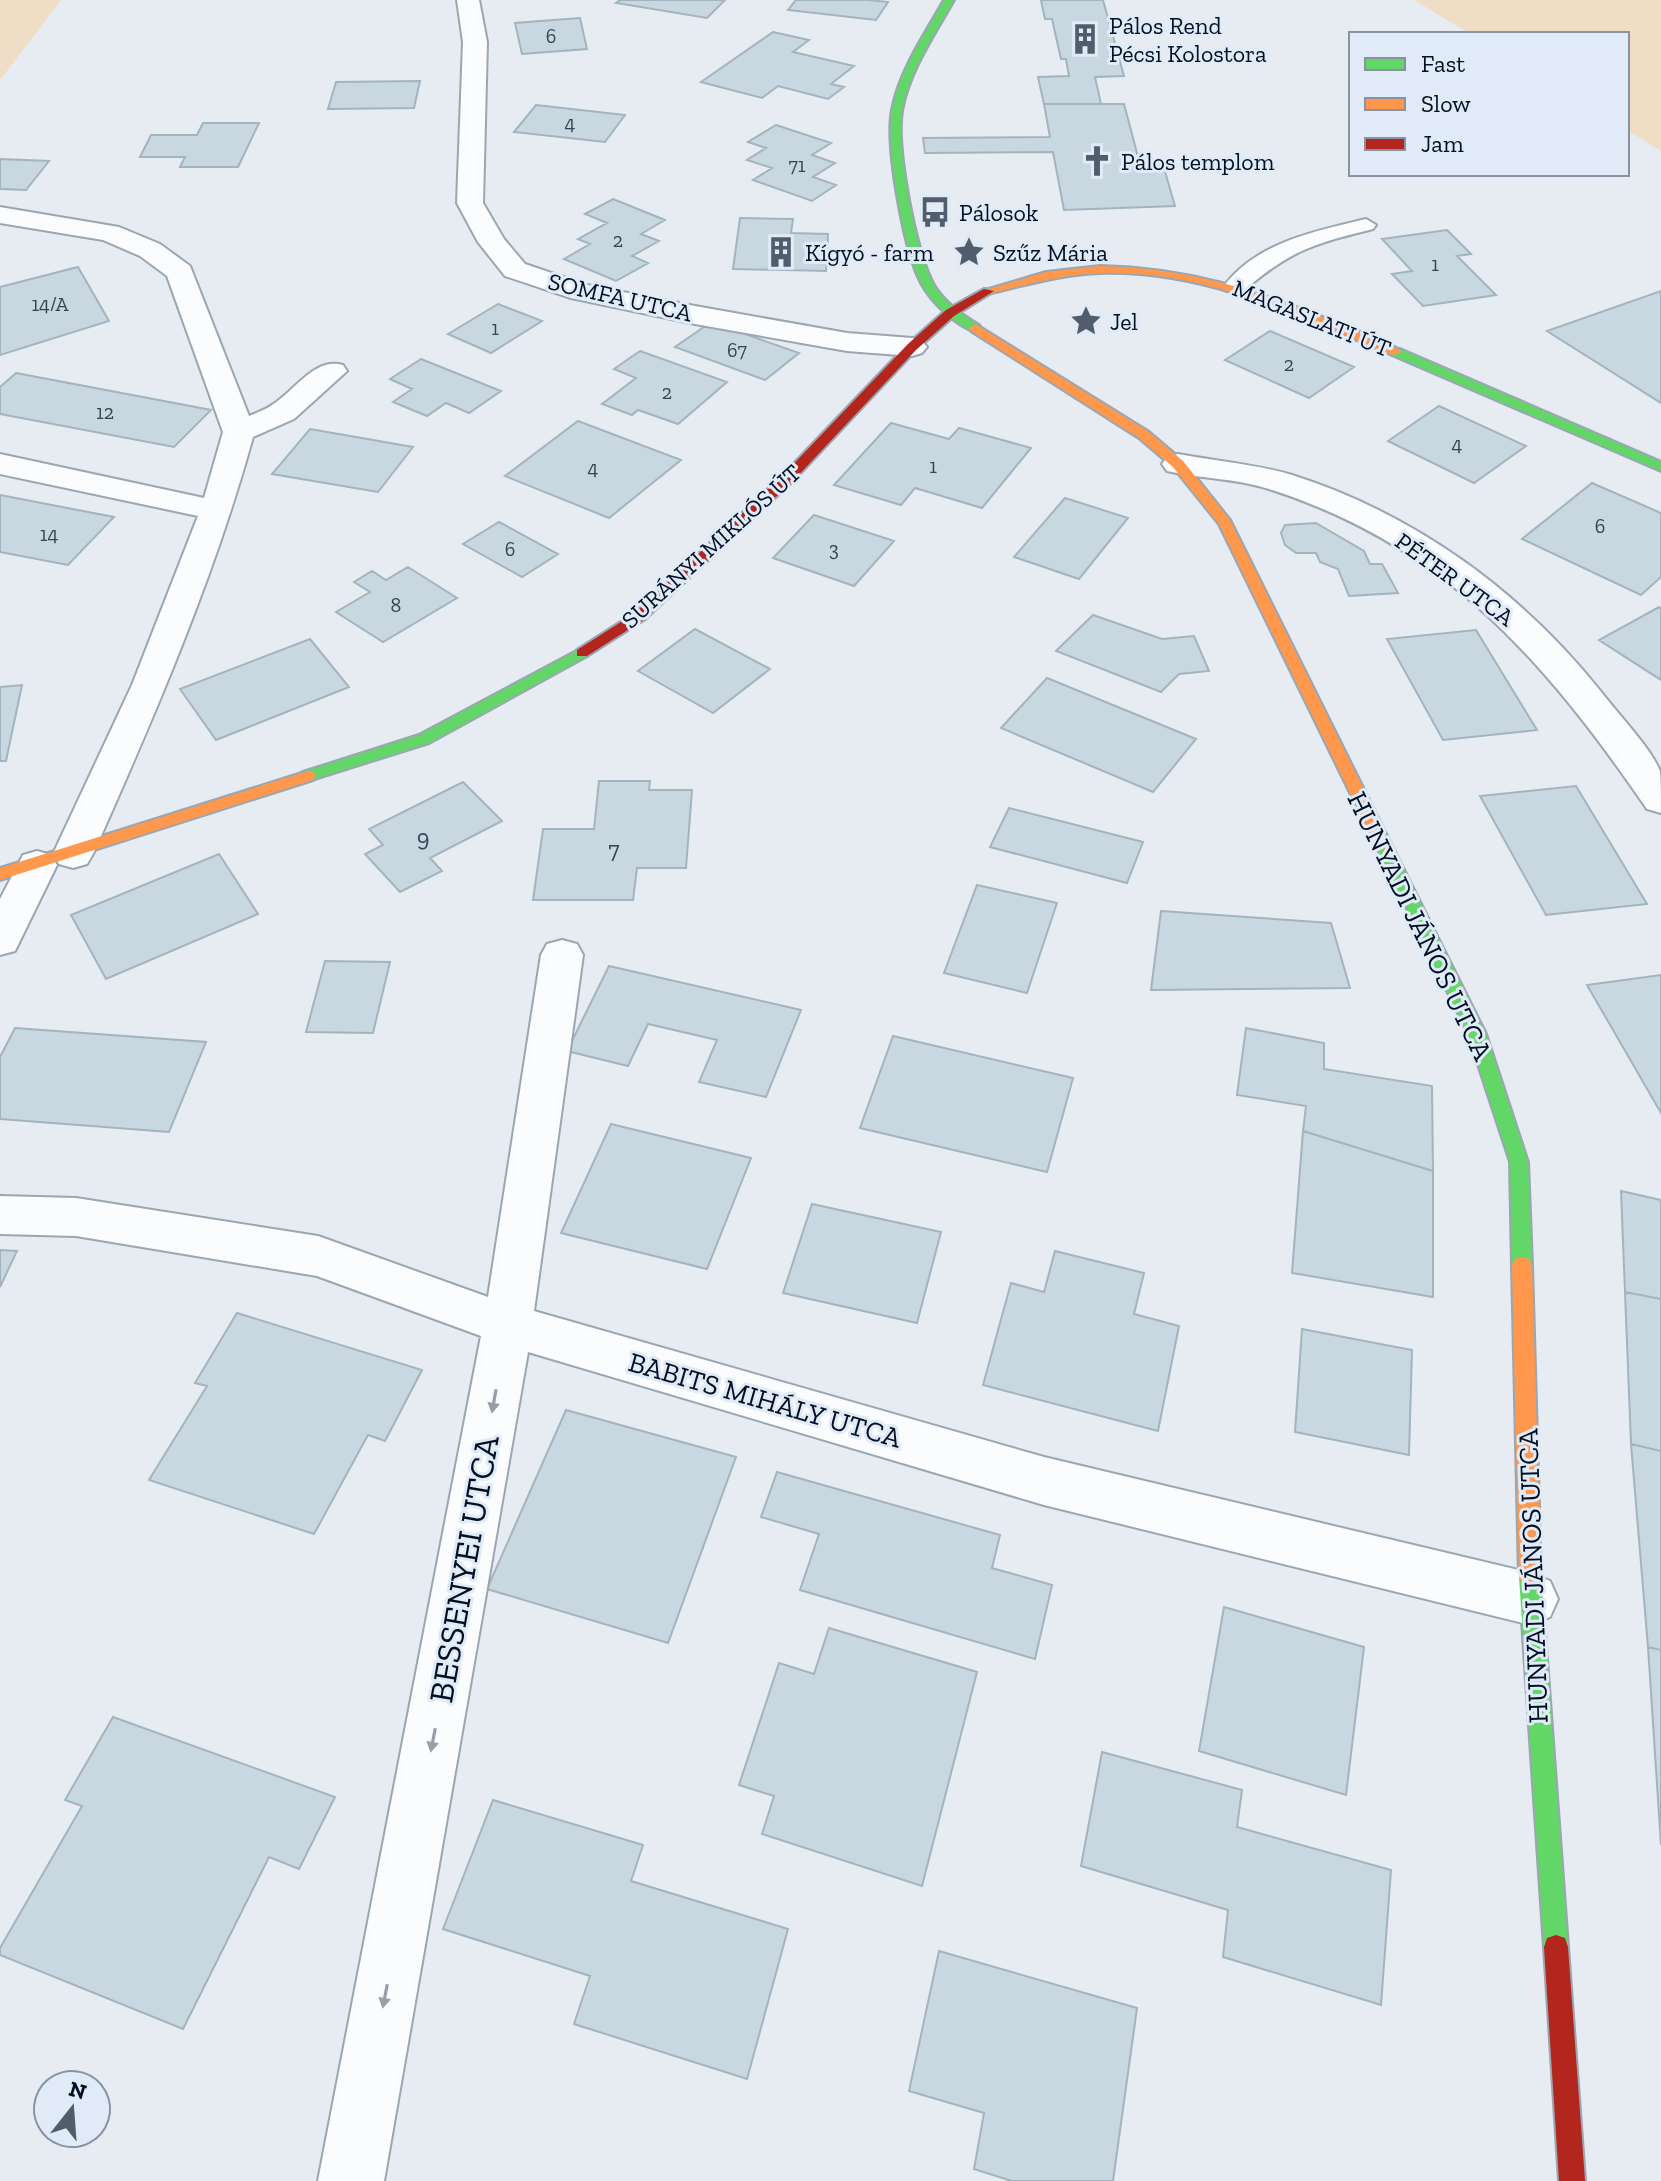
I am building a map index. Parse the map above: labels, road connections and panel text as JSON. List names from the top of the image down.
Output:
{
  "streets": {
    "street": [
      "SOMFA UTCA",
      "MAGASLATI ÚT",
      "SURÁNYI MIKLÓS ÚT",
      "PÉTER UTCA",
      "HUNYADI JÁNOS UTCA",
      "BABITS MIHÁLY UTCA",
      "BESSENYEI UTCA"
    ]
  },
  "crossings": [
    ["SOMFA UTCA", "SURÁNYI MIKLÓS ÚT"],
    ["MAGASLATI ÚT", "SURÁNYI MIKLÓS ÚT"],
    ["MAGASLATI ÚT", "HUNYADI JÁNOS UTCA"],
    ["SURÁNYI MIKLÓS ÚT", "HUNYADI JÁNOS UTCA"],
    ["PÉTER UTCA", "HUNYADI JÁNOS UTCA"],
    ["HUNYADI JÁNOS UTCA", "BABITS MIHÁLY UTCA"],
    ["BABITS MIHÁLY UTCA", "BESSENYEI UTCA"]
  ],
  "one_way": ["BESSENYEI UTCA"],
  "places": {
    "building": ["Pálos Rend Pécsi Kolostora", "Kígyó - farm"],
    "church": ["Pálos templom"],
    "bus stop": ["Pálosok"],
    "place": ["Szűz Mária", "Jel"]
  },
  "house_numbers": [
    "6",
    "4",
    "71",
    "2",
    "1",
    "14/A",
    "1",
    "67",
    "2",
    "2",
    "12",
    "4",
    "1",
    "4",
    "6",
    "14",
    "6",
    "3",
    "8",
    "9",
    "7"
  ],
  "legend": ["Fast", "Slow", "Jam"],
  "north": "top"
}
